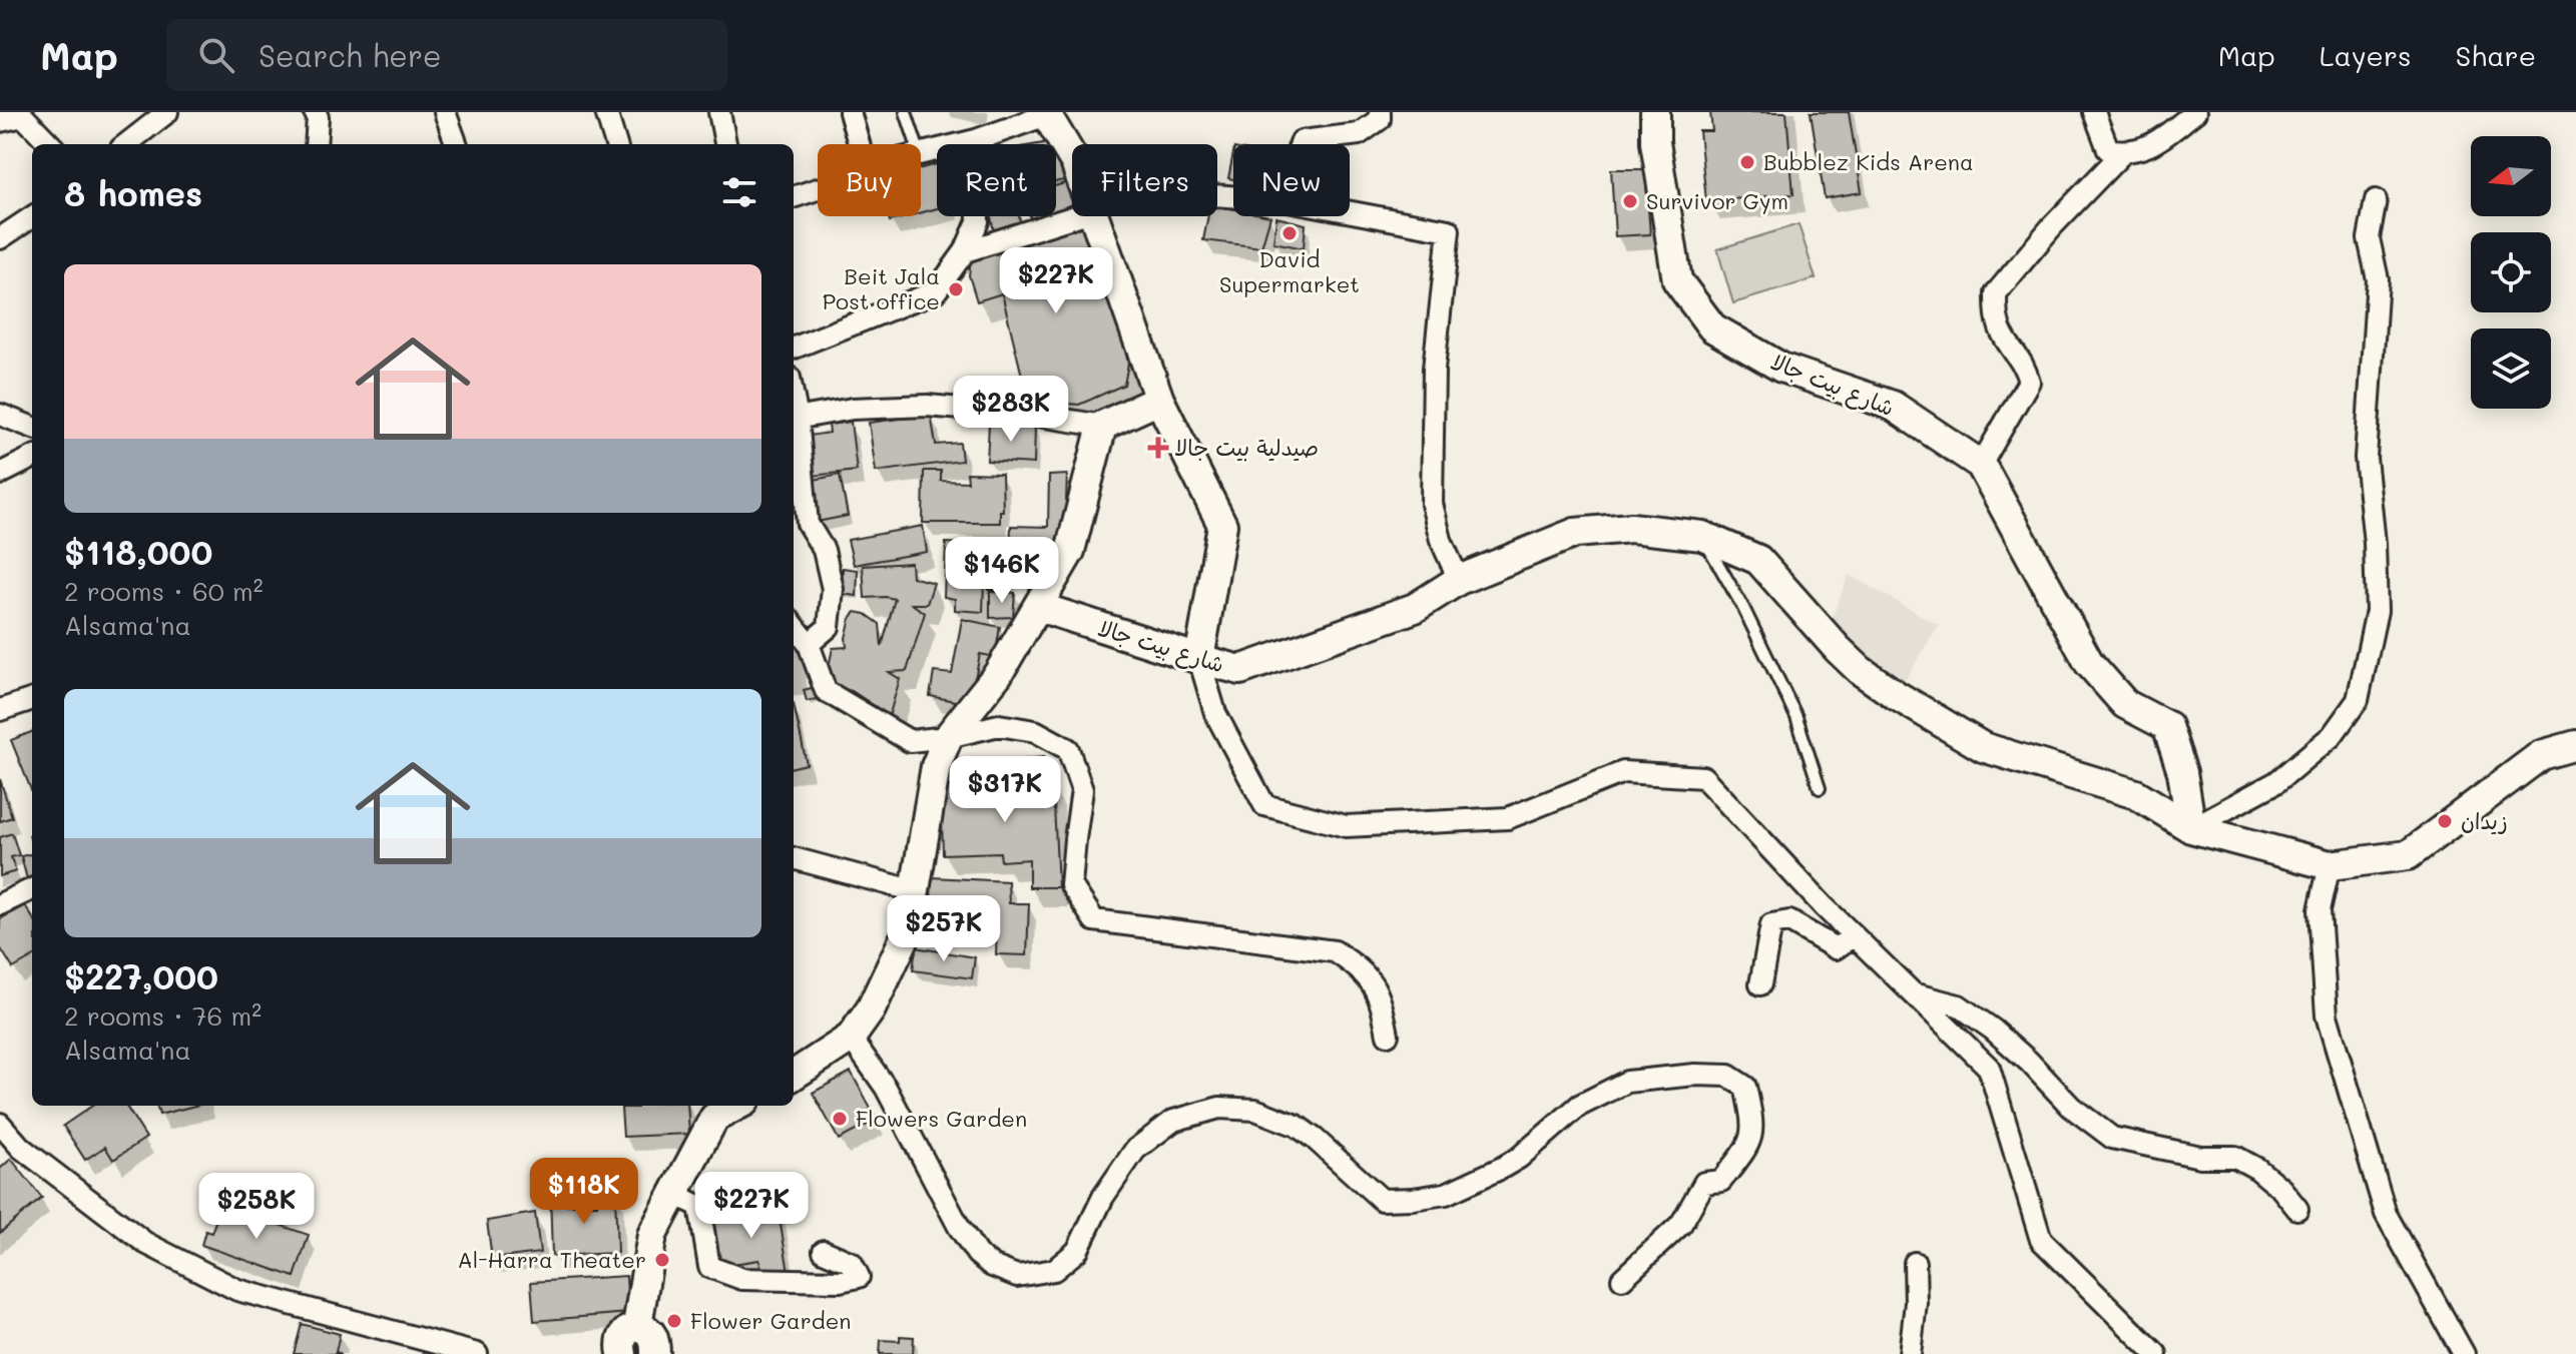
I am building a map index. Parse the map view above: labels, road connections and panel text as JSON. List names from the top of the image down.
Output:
{
  "streets": {
    "street": ["شارع بيت جالا"]
  },
  "places": {
    "other": [
      "Bubblez Kids Arena",
      "Survivor Gym",
      "David Supermarket",
      "Beit Jala Post office",
      "زيدان",
      "Flowers Garden",
      "Al-Harra Theater",
      "Flower Garden"
    ],
    "health": ["صيدلية بيت جالا"]
  },
  "north": "left",
  "page": {
    "header": "Map",
    "search": "Search here",
    "nav": ["Map", "Layers", "Share"],
    "chip": [
      "Buy",
      "Rent",
      "Filters",
      "New"
    ],
    "heading": "8 homes",
    "list": [
      {
        "name": "$118,000",
        "note": "2 rooms · 60 m² · Alsama'na"
      },
      {
        "name": "$227,000",
        "note": "2 rooms · 76 m² · Alsama'na"
      }
    ],
    "price": [
      "$227K",
      "$283K",
      "$146K",
      "$317K",
      "$257K",
      "$118K",
      "$227K",
      "$258K"
    ]
  }
}
